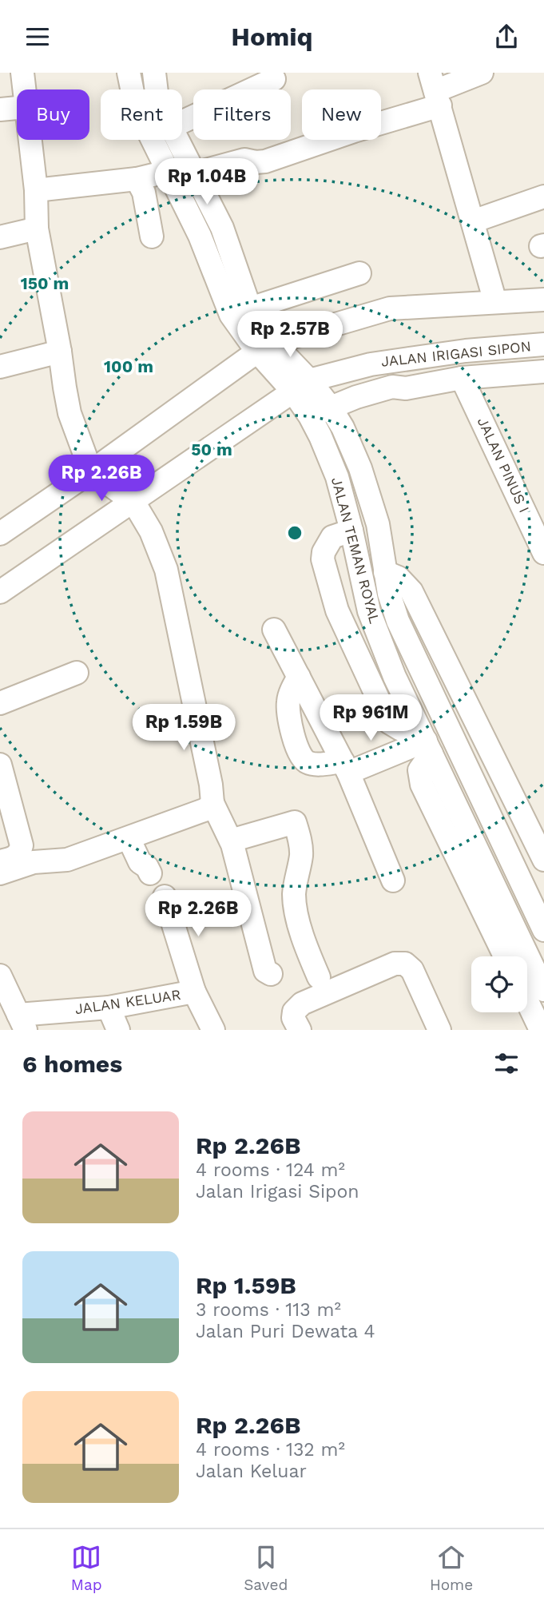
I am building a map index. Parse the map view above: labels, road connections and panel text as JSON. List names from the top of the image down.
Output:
{
  "streets": {
    "street": [
      "JALAN IRIGASI SIPON",
      "JALAN PINUS I",
      "JALAN TEMAN ROYAL",
      "JALAN KELUAR"
    ]
  },
  "crossings": [
    ["JALAN IRIGASI SIPON", "JALAN TEMAN ROYAL"]
  ],
  "page": {
    "header": "Homiq",
    "chip": [
      "Buy",
      "Rent",
      "Filters",
      "New"
    ],
    "price": [
      "Rp 1.04B",
      "Rp 2.57B",
      "Rp 2.26B",
      "Rp 961M",
      "Rp 1.59B",
      "Rp 2.26B"
    ],
    "heading": "6 homes",
    "list": [
      {
        "name": "Rp 2.26B",
        "note": "4 rooms · 124 m² · Jalan Irigasi Sipon"
      },
      {
        "name": "Rp 1.59B",
        "note": "3 rooms · 113 m² · Jalan Puri Dewata 4"
      },
      {
        "name": "Rp 2.26B",
        "note": "4 rooms · 132 m² · Jalan Keluar"
      }
    ],
    "tabs": ["Map", "Saved", "Home"]
  },
  "rings": ["150 m", "100 m", "50 m"]
}
